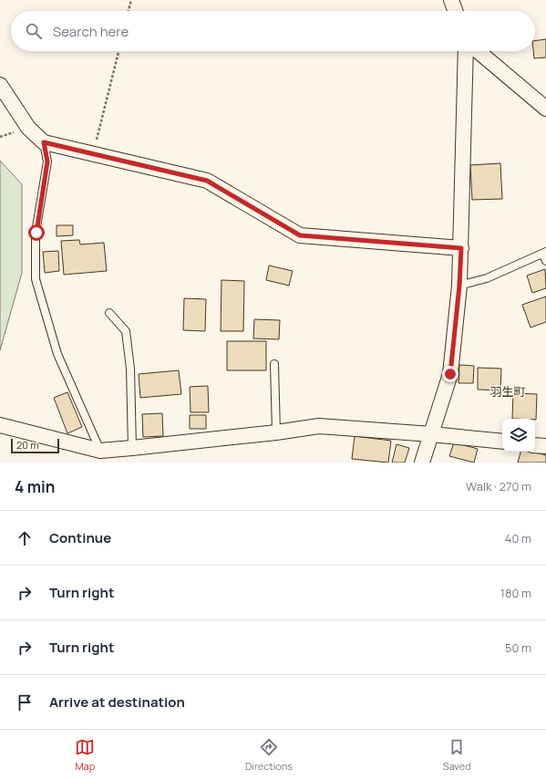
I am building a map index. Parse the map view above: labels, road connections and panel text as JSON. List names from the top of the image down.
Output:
{
  "districts": ["羽生町"],
  "scale_bar": "20 m",
  "page": {
    "search": "Search here",
    "scale": "20 m",
    "heading": ["4 min", "Walk · 270 m"],
    "list": [
      ["Continue", "40 m"],
      ["Turn right", "180 m"],
      ["Turn right", "50 m"],
      "Arrive at destination"
    ],
    "nav": ["Map", "Directions", "Saved"]
  }
}
